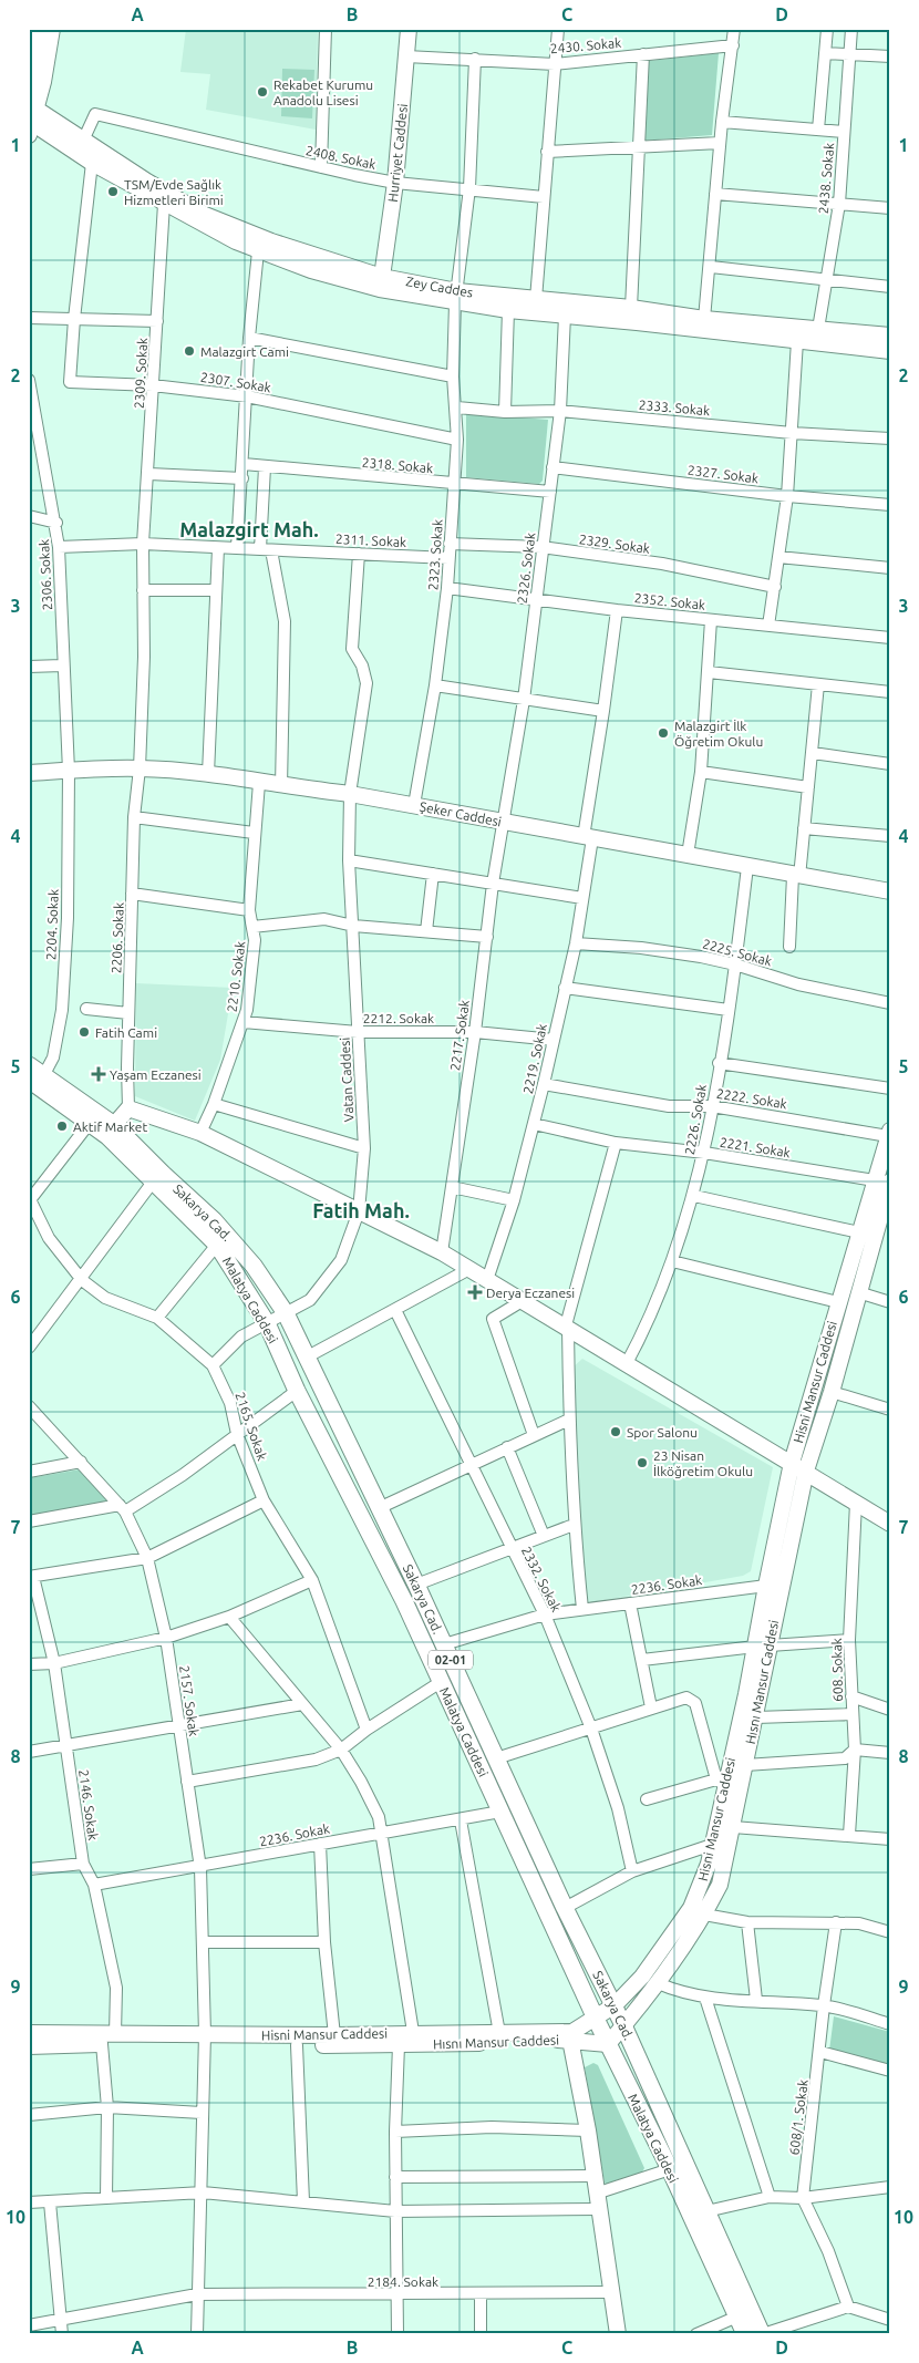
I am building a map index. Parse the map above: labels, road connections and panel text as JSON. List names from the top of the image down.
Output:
{
  "streets": {
    "main road": [
      "Hurriyet Caddesi",
      "Zey Caddes",
      "Şeker Caddesi",
      "Sakarya Cad.",
      "Malatya Caddesi",
      "Hisni Mansur Caddesi",
      "02-01",
      "Hısnı Mansur Caddesi"
    ],
    "street": [
      "2430. Sokak",
      "2408. Sokak",
      "2438. Sokak",
      "2309. Sokak",
      "2307. Sokak",
      "2333. Sokak",
      "2318. Sokak",
      "2327. Sokak",
      "2311. Sokak",
      "2329. Sokak",
      "2323. Sokak",
      "2326. Sokak",
      "2306. Sokak",
      "2352. Sokak",
      "2204. Sokak",
      "2206. Sokak",
      "2225. Sokak",
      "2210. Sokak",
      "2212. Sokak",
      "2217. Sokak",
      "2219. Sokak",
      "Vatan Caddesi",
      "2222. Sokak",
      "2226. Sokak",
      "2221. Sokak",
      "2165. Sokak",
      "2332. Sokak",
      "2236. Sokak",
      "608. Sokak",
      "2157. Sokak",
      "2146. Sokak",
      "608/1. Sokak",
      "2184. Sokak"
    ]
  },
  "crossings": [
    ["2430. Sokak", "Hurriyet Caddesi"],
    ["2430. Sokak", "2323. Sokak"],
    ["Hurriyet Caddesi", "2408. Sokak"],
    ["Hurriyet Caddesi", "Zey Caddes"],
    ["2408. Sokak", "Zey Caddes"],
    ["2408. Sokak", "2323. Sokak"],
    ["2438. Sokak", "Zey Caddes"],
    ["Zey Caddes", "2309. Sokak"],
    ["Zey Caddes", "2323. Sokak"],
    ["Zey Caddes", "2326. Sokak"],
    ["2309. Sokak", "2307. Sokak"],
    ["2309. Sokak", "2311. Sokak"],
    ["2309. Sokak", "2206. Sokak"],
    ["2307. Sokak", "2323. Sokak"],
    ["2333. Sokak", "2323. Sokak"],
    ["2333. Sokak", "2326. Sokak"],
    ["2318. Sokak", "2323. Sokak"],
    ["2318. Sokak", "2326. Sokak"],
    ["2327. Sokak", "2326. Sokak"],
    ["2311. Sokak", "2323. Sokak"],
    ["2311. Sokak", "2306. Sokak"],
    ["2311. Sokak", "Vatan Caddesi"],
    ["2329. Sokak", "2323. Sokak"],
    ["2329. Sokak", "2326. Sokak"],
    ["2323. Sokak", "2352. Sokak"],
    ["2323. Sokak", "Şeker Caddesi"],
    ["2326. Sokak", "2352. Sokak"],
    ["2326. Sokak", "Şeker Caddesi"],
    ["2326. Sokak", "2217. Sokak"],
    ["2306. Sokak", "Şeker Caddesi"],
    ["2306. Sokak", "2204. Sokak"],
    ["Şeker Caddesi", "2204. Sokak"],
    ["Şeker Caddesi", "2206. Sokak"],
    ["Şeker Caddesi", "2210. Sokak"],
    ["Şeker Caddesi", "2217. Sokak"],
    ["Şeker Caddesi", "2219. Sokak"],
    ["Şeker Caddesi", "Vatan Caddesi"],
    ["Şeker Caddesi", "2226. Sokak"],
    ["2204. Sokak", "Sakarya Cad."],
    ["2204. Sokak", "Malatya Caddesi"],
    ["2225. Sokak", "2219. Sokak"],
    ["2225. Sokak", "2226. Sokak"],
    ["2210. Sokak", "2212. Sokak"],
    ["2212. Sokak", "2217. Sokak"],
    ["2212. Sokak", "2219. Sokak"],
    ["2212. Sokak", "Vatan Caddesi"],
    ["2219. Sokak", "2222. Sokak"],
    ["2219. Sokak", "2221. Sokak"],
    ["Vatan Caddesi", "Sakarya Cad."],
    ["Vatan Caddesi", "Malatya Caddesi"],
    ["Vatan Caddesi", "2165. Sokak"],
    ["2222. Sokak", "2226. Sokak"],
    ["2222. Sokak", "Hisni Mansur Caddesi"],
    ["2226. Sokak", "2221. Sokak"],
    ["2221. Sokak", "Hisni Mansur Caddesi"],
    ["2221. Sokak", "Hısnı Mansur Caddesi"],
    ["Sakarya Cad.", "Malatya Caddesi"],
    ["Sakarya Cad.", "Hisni Mansur Caddesi"],
    ["Sakarya Cad.", "2236. Sokak"],
    ["Sakarya Cad.", "Hısnı Mansur Caddesi"],
    ["Malatya Caddesi", "Hisni Mansur Caddesi"],
    ["Malatya Caddesi", "2236. Sokak"],
    ["Malatya Caddesi", "Hısnı Mansur Caddesi"],
    ["Hisni Mansur Caddesi", "2236. Sokak"],
    ["Hisni Mansur Caddesi", "Hısnı Mansur Caddesi"],
    ["Hisni Mansur Caddesi", "2157. Sokak"],
    ["Hisni Mansur Caddesi", "2146. Sokak"],
    ["2332. Sokak", "2236. Sokak"],
    ["2236. Sokak", "2157. Sokak"],
    ["2236. Sokak", "2146. Sokak"],
    ["Hısnı Mansur Caddesi", "2157. Sokak"],
    ["2157. Sokak", "2184. Sokak"]
  ],
  "districts": ["Malazgirt Mah.", "Fatih Mah."],
  "places": {
    "other": [
      "Rekabet Kurumu Anadolu Lisesi",
      "TSM/Evde Sağlık Hizmetleri Birimi",
      "Malazgirt Cami",
      "Malazgirt İlk Öğretim Okulu",
      "Fatih Cami",
      "Aktif Market",
      "Spor Salonu",
      "23 Nisan İlköğretim Okulu"
    ],
    "health": ["Yaşam Eczanesi", "Derya Eczanesi"]
  },
  "grid": {
    "columns": [
      "A",
      "B",
      "C",
      "D"
    ],
    "rows": [
      "1",
      "2",
      "3",
      "4",
      "5",
      "6",
      "7",
      "8",
      "9",
      "10"
    ]
  }
}
